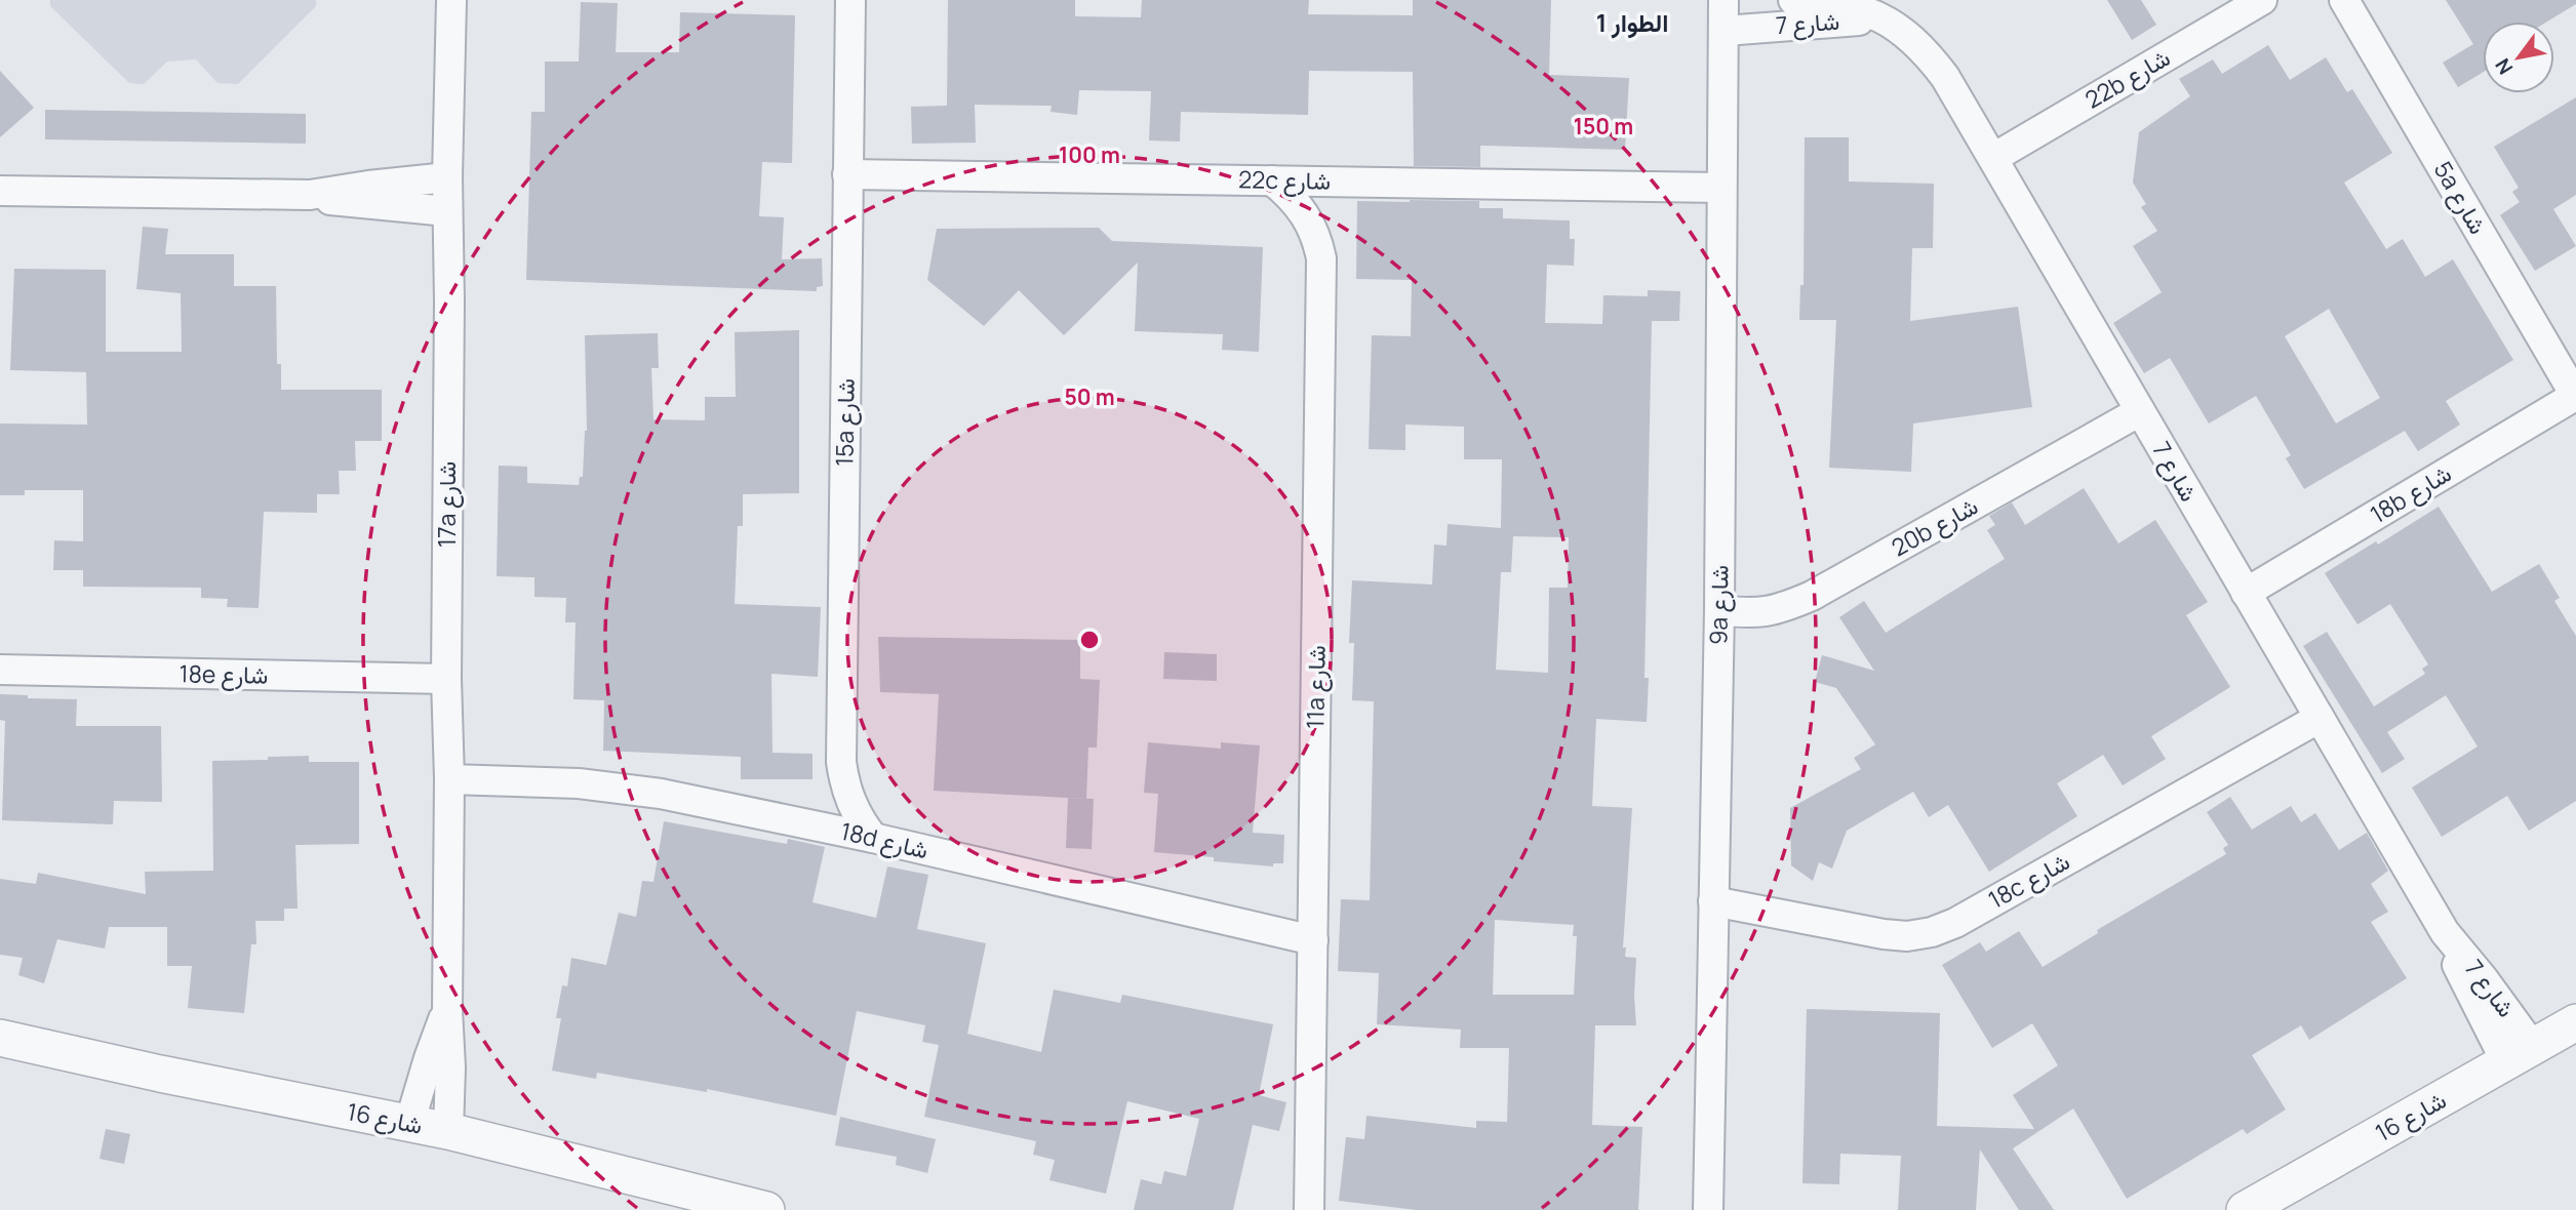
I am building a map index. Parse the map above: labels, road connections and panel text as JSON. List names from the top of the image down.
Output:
{
  "streets": {
    "street": [
      "شارع 7",
      "22b شارع",
      "22c شارع",
      "5a شارع",
      "15a شارع",
      "18b شارع",
      "17a شارع",
      "20b شارع",
      "9a شارع",
      "18e شارع",
      "11a شارع",
      "18d شارع",
      "18c شارع",
      "شارع 16"
    ]
  },
  "crossings": [
    ["شارع 7", "22b شارع"],
    ["شارع 7", "18b شارع"],
    ["شارع 7", "20b شارع"],
    ["شارع 7", "9a شارع"],
    ["شارع 7", "18c شارع"],
    ["شارع 7", "شارع 16"],
    ["22c شارع", "15a شارع"],
    ["22c شارع", "9a شارع"],
    ["22c شارع", "11a شارع"],
    ["5a شارع", "18b شارع"],
    ["15a شارع", "18d شارع"],
    ["17a شارع", "18e شارع"],
    ["17a شارع", "18d شارع"],
    ["17a شارع", "شارع 16"],
    ["20b شارع", "9a شارع"],
    ["9a شارع", "18c شارع"],
    ["11a شارع", "18d شارع"]
  ],
  "districts": ["الطوار 1"],
  "north": "bottom left",
  "rings": ["150 m", "100 m", "50 m"]
}
